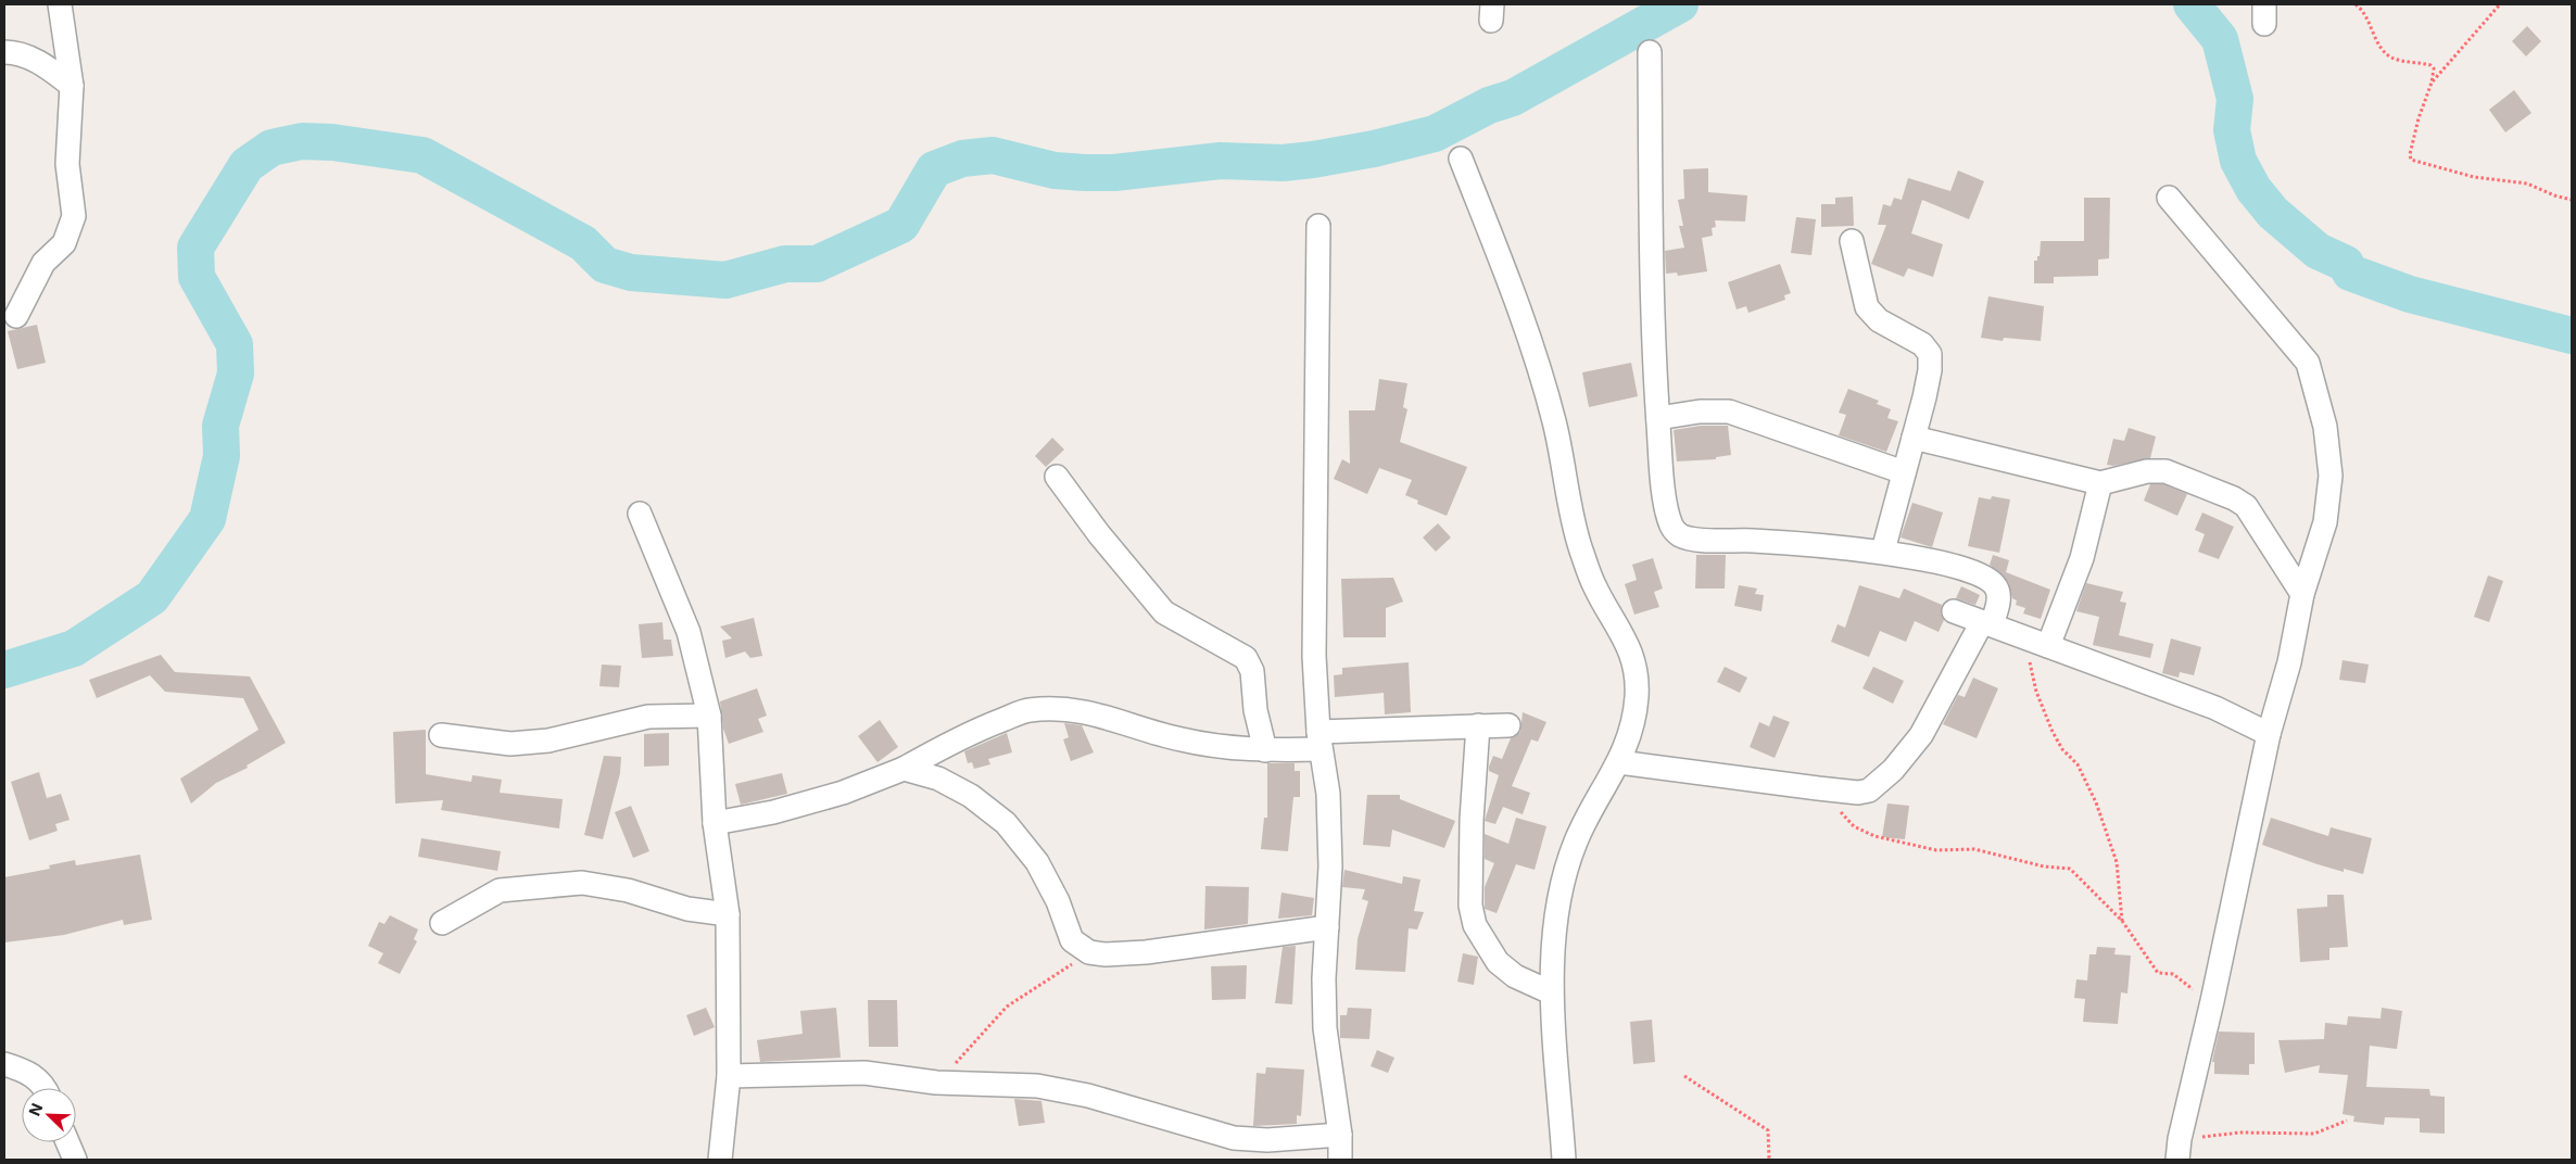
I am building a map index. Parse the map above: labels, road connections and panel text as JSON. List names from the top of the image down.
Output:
{
  "north": "top left"
}
